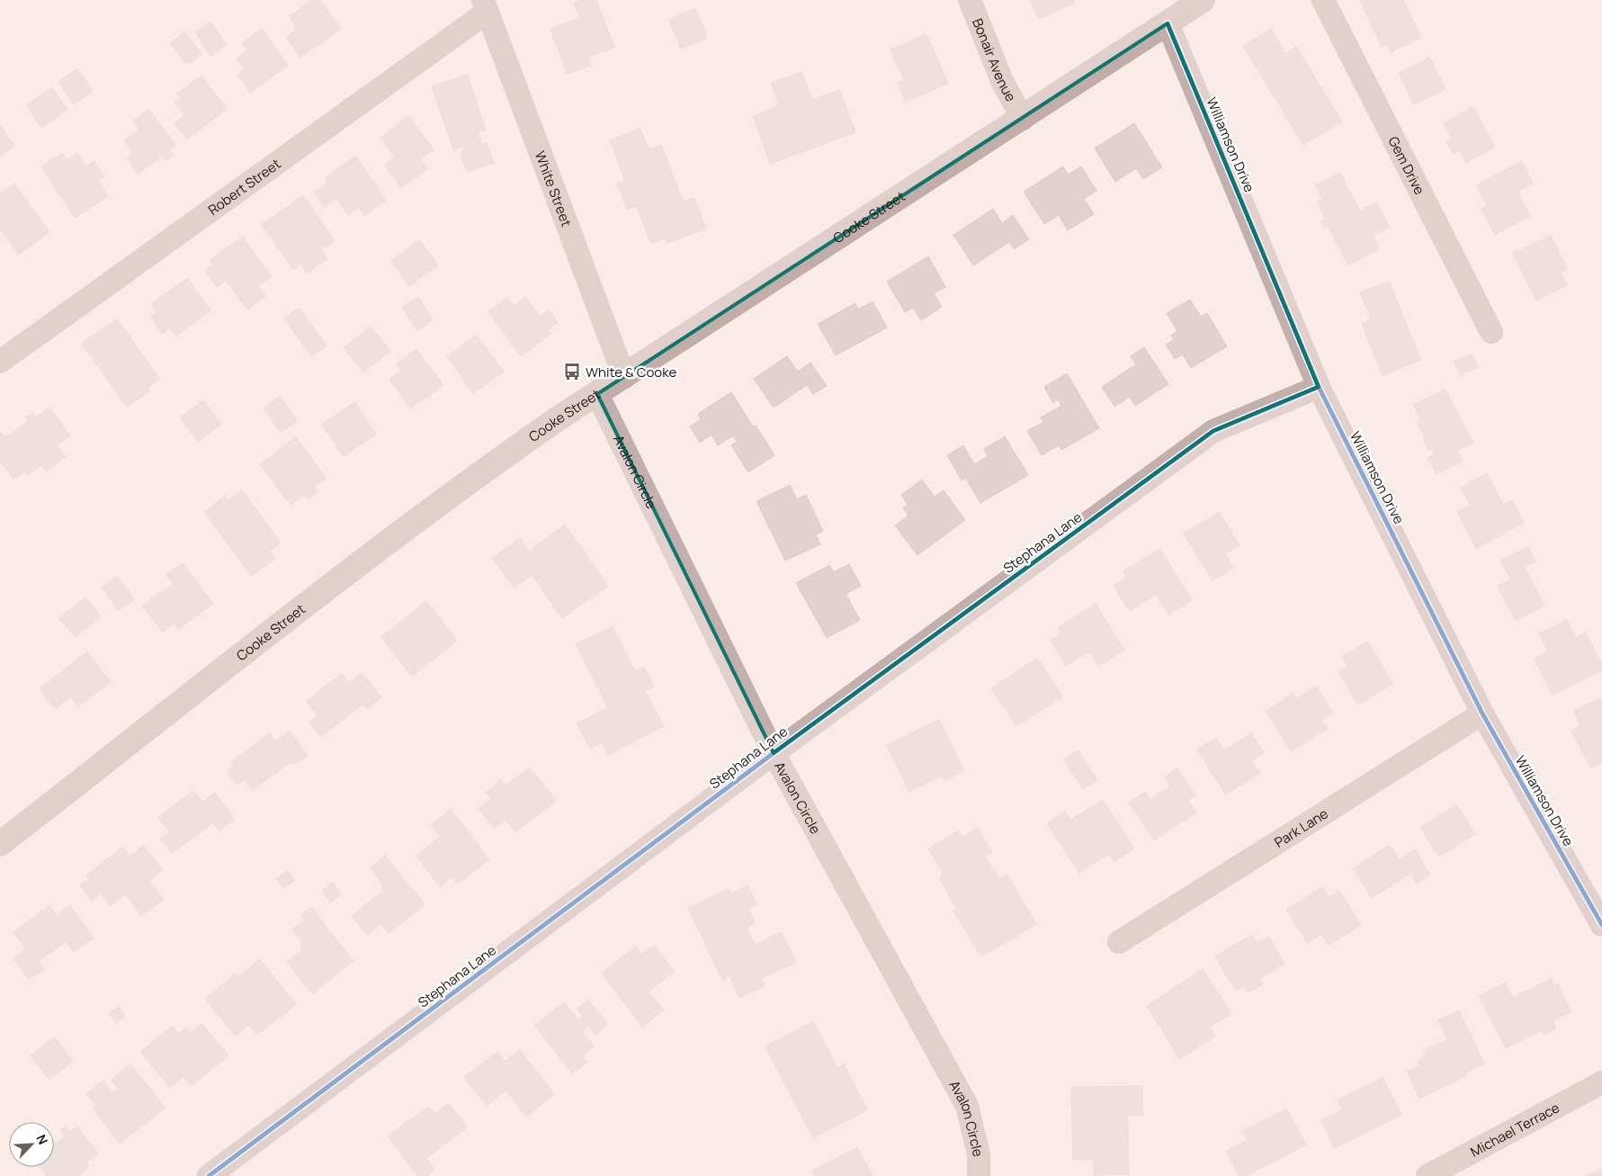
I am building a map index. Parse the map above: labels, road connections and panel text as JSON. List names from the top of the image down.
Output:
{
  "streets": {
    "main road": ["Cooke Street"],
    "street": [
      "Bonair Avenue",
      "Williamson Drive",
      "Gem Drive",
      "Robert Street",
      "White Street",
      "Avalon Circle",
      "Stephana Lane",
      "Park Lane",
      "Michael Terrace"
    ]
  },
  "crossings": [
    ["Bonair Avenue", "Cooke Street"],
    ["Williamson Drive", "Cooke Street"],
    ["Williamson Drive", "Stephana Lane"],
    ["Williamson Drive", "Park Lane"],
    ["Robert Street", "White Street"],
    ["White Street", "Cooke Street"],
    ["Cooke Street", "Avalon Circle"],
    ["Avalon Circle", "Stephana Lane"]
  ],
  "places": {
    "bus stop": ["White & Cooke"]
  },
  "north": "top right"
}
